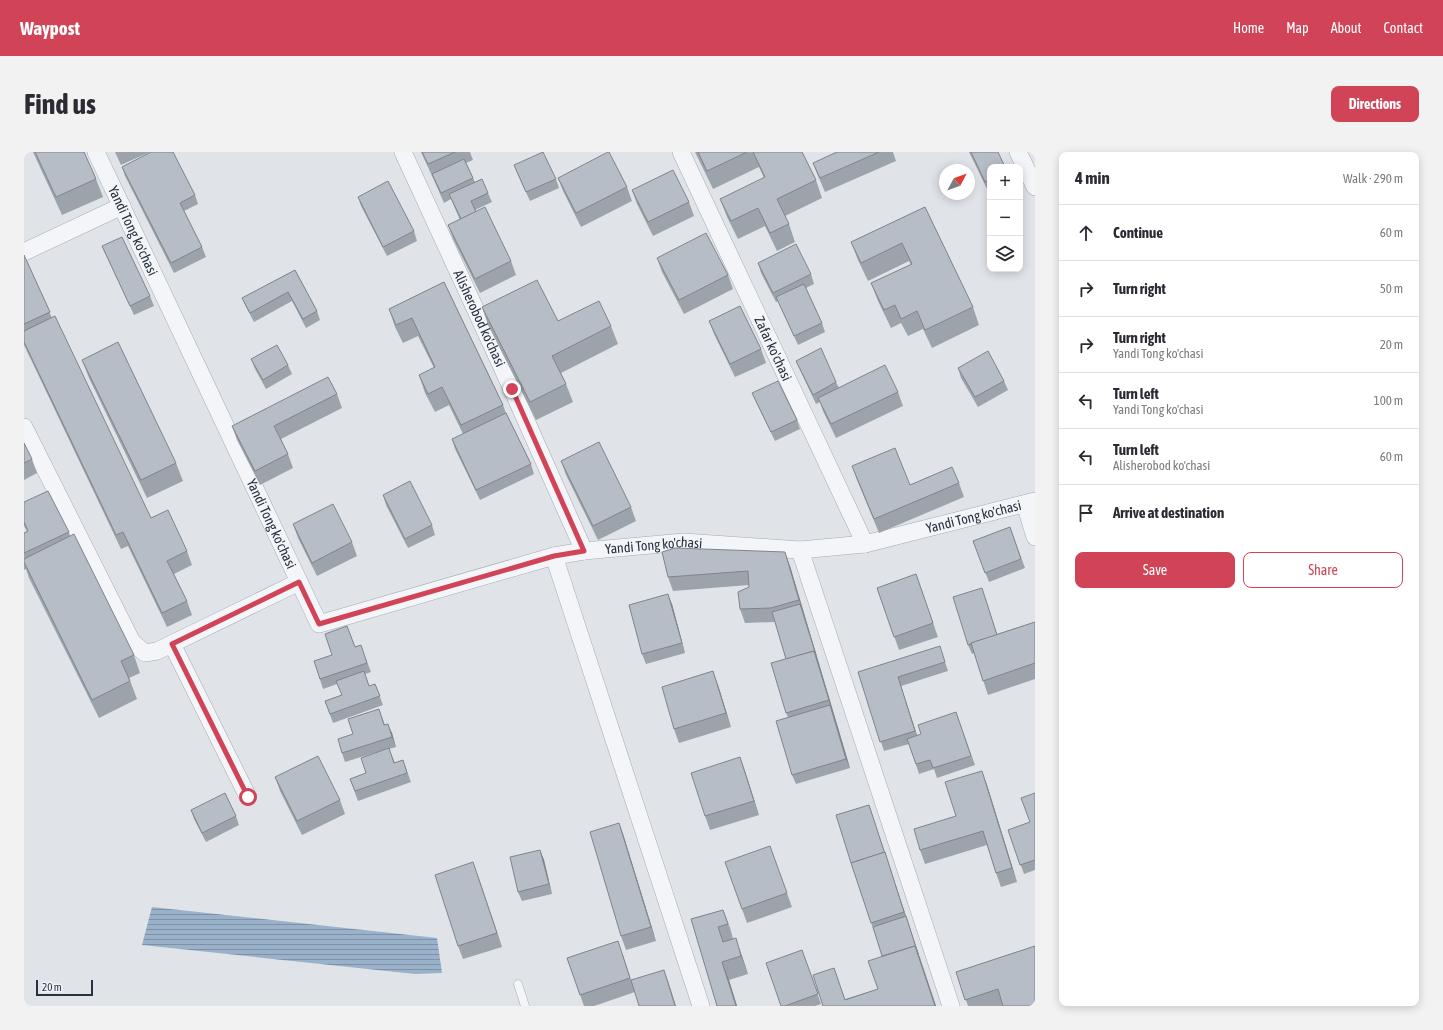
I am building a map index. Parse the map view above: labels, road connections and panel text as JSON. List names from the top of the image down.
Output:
{
  "streets": {
    "street": ["Yandi Tong ko'chasi", "Alisherobod ko'chasi", "Zafar ko'chasi"]
  },
  "crossings": [
    ["Yandi Tong ko'chasi", "Alisherobod ko'chasi"],
    ["Yandi Tong ko'chasi", "Zafar ko'chasi"]
  ],
  "scale_bar": "20 m",
  "north": "top right",
  "page": {
    "header": "Waypost",
    "nav": [
      "Home",
      "Map",
      "About",
      "Contact"
    ],
    "buttons": [
      "Directions",
      ["Save", "Share"]
    ],
    "title": "Find us",
    "heading": ["4 min", "Walk · 290 m"],
    "map_buttons": ["+", "−"],
    "list": [
      ["Continue", "60 m"],
      ["Turn right", "50 m"],
      ["Turn right", "Yandi Tong ko'chasi", "20 m"],
      ["Turn left", "Yandi Tong ko'chasi", "100 m"],
      ["Turn left", "Alisherobod ko'chasi", "60 m"],
      "Arrive at destination"
    ],
    "scale": "20 m"
  }
}
